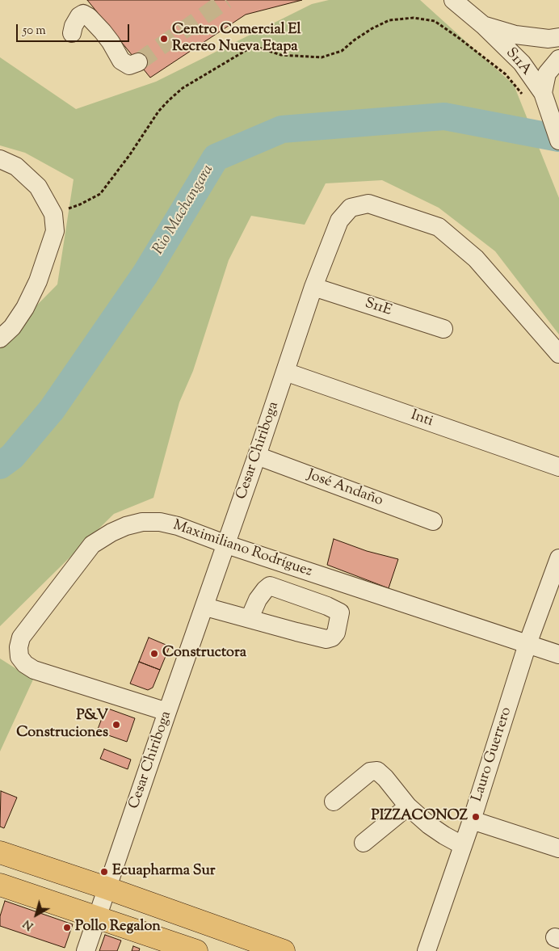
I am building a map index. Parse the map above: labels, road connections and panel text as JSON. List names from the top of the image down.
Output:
{
  "streets": {
    "street": [
      "S11A",
      "S11E",
      "Inti",
      "Cesar Chiriboga",
      "José Andaño",
      "Maximiliano Rodríguez",
      "Lauro Guerrero"
    ]
  },
  "crossings": [
    ["S11E", "Cesar Chiriboga"],
    ["Inti", "Cesar Chiriboga"],
    ["Cesar Chiriboga", "José Andaño"],
    ["Cesar Chiriboga", "Maximiliano Rodríguez"],
    ["Maximiliano Rodríguez", "Lauro Guerrero"]
  ],
  "water": ["Rio Machangara"],
  "places": [
    "Centro Comercial El Recreo Nueva Etapa",
    "Constructora",
    "P&V Construciones",
    "PIZZACONOZ",
    "Ecuapharma Sur",
    "Pollo Regalon"
  ],
  "scale_bar": "50 m",
  "north": "bottom left"
}
